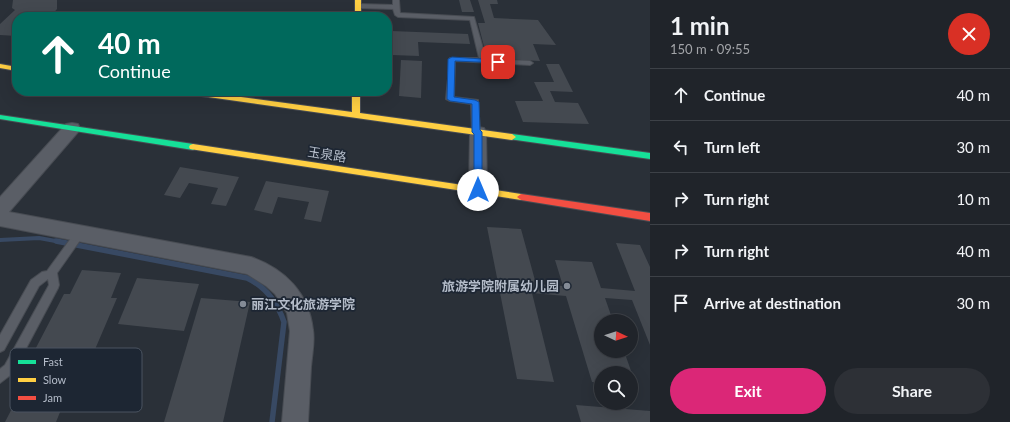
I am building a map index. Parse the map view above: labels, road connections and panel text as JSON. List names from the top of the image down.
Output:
{
  "streets": {
    "main road": ["玉泉路"]
  },
  "places": ["旅游学院附属幼儿园", "丽江文化旅游学院"],
  "legend": ["Fast", "Slow", "Jam"],
  "north": "right",
  "page": {
    "heading": ["1 min", "150 m · 09:55"],
    "turn": ["40 m", "Continue"],
    "list": [
      {
        "name": "Continue",
        "value": "40 m"
      },
      {
        "name": "Turn left",
        "value": "30 m"
      },
      {
        "name": "Turn right",
        "value": "10 m"
      },
      {
        "name": "Turn right",
        "value": "40 m"
      },
      {
        "name": "Arrive at destination",
        "value": "30 m"
      }
    ],
    "buttons": ["Exit", "Share"]
  }
}
